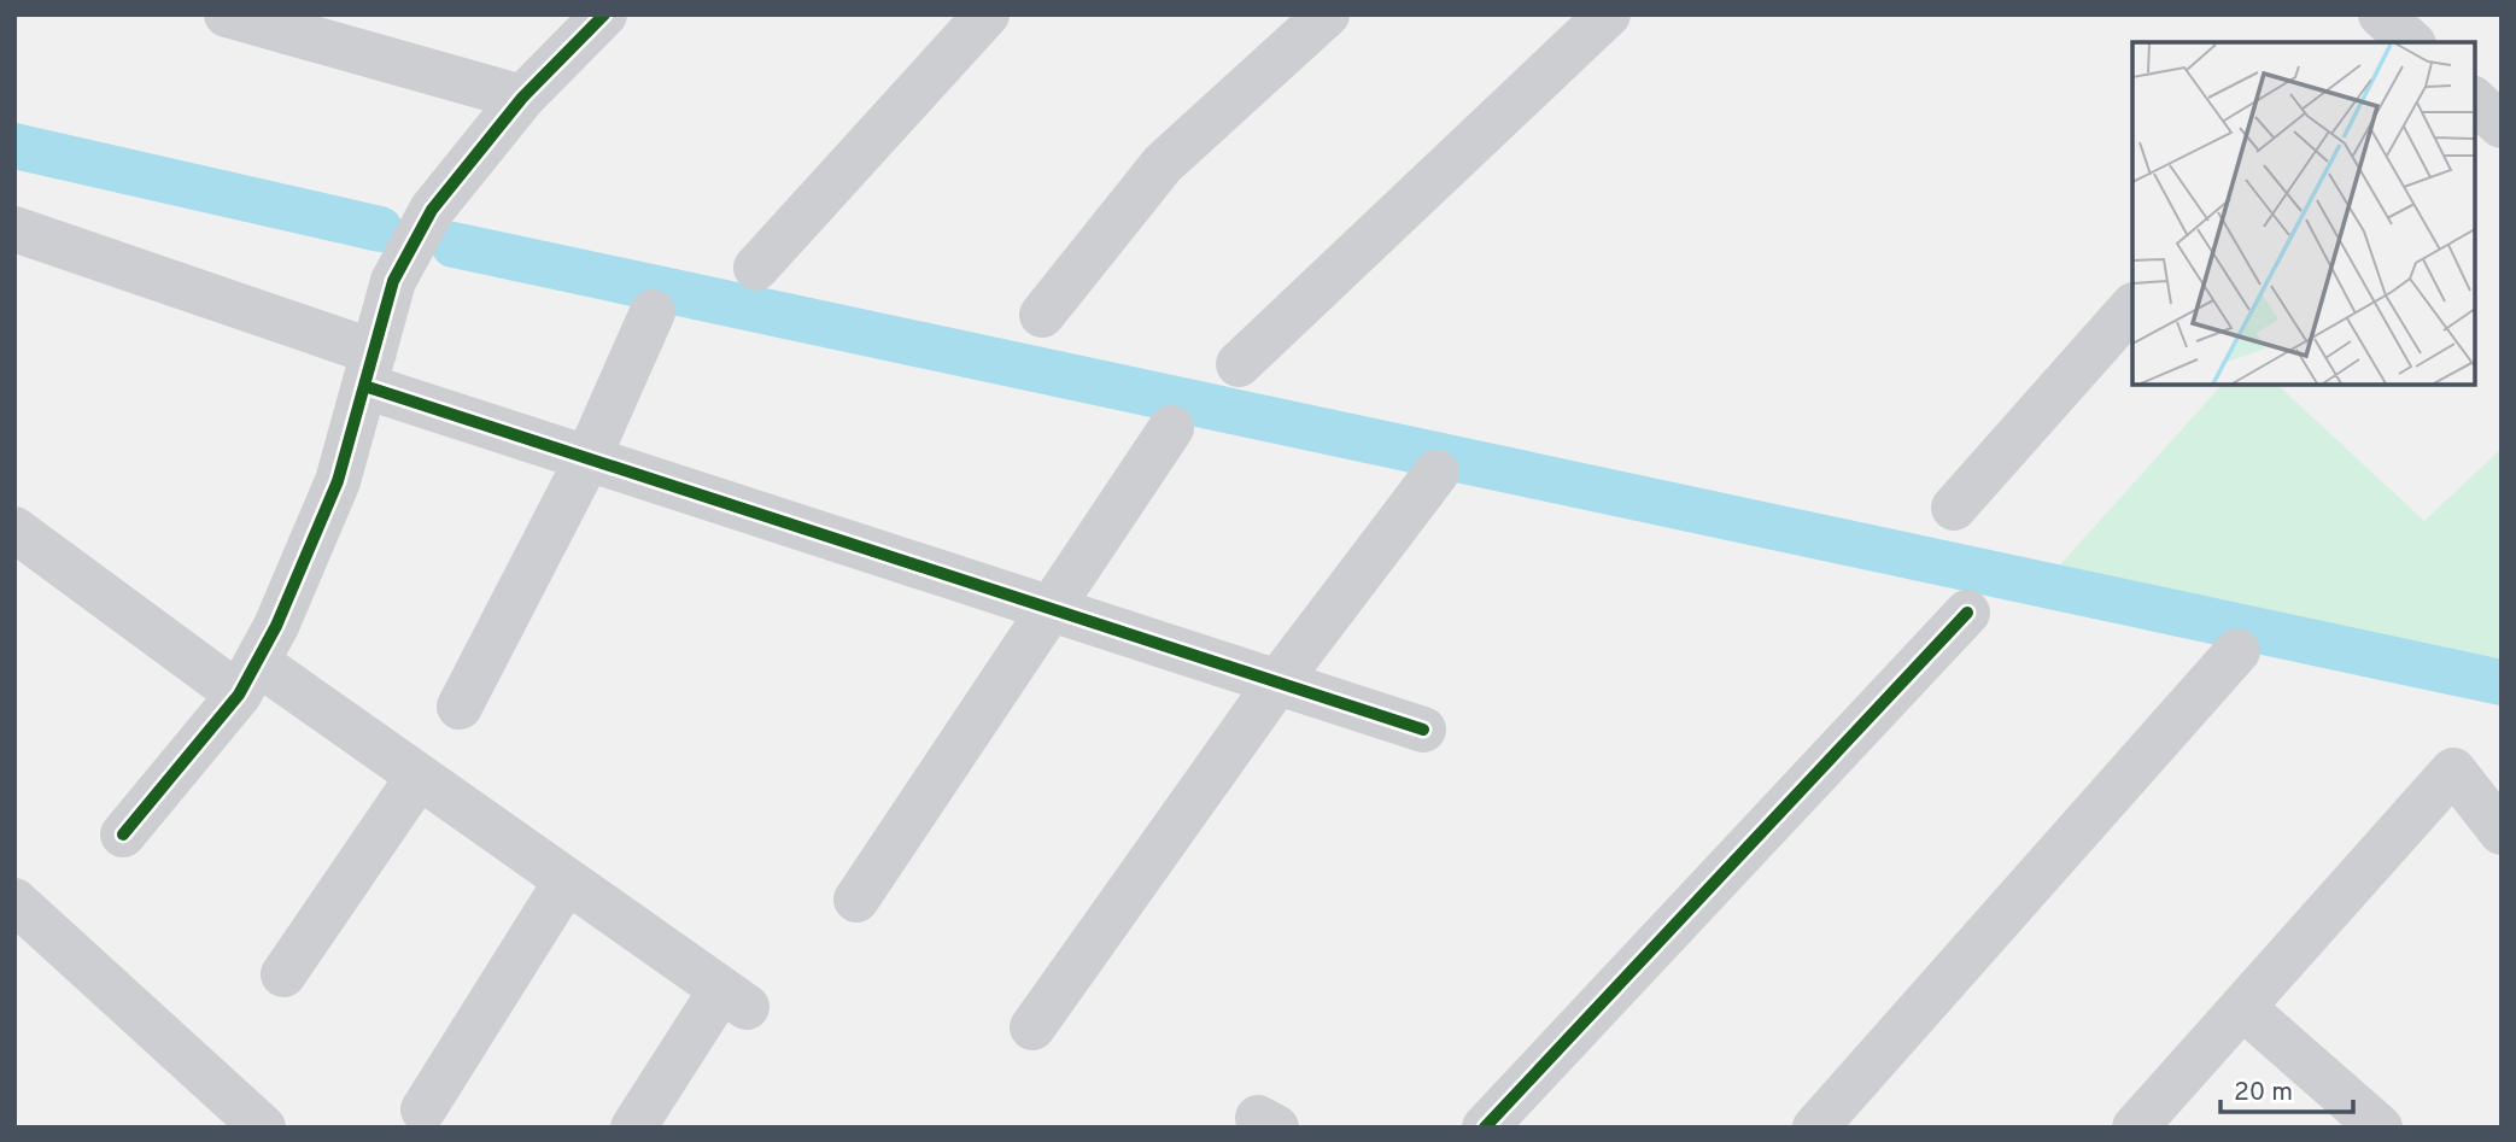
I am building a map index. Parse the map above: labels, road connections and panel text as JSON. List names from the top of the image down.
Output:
{
  "scale_bar": "20 m"
}
